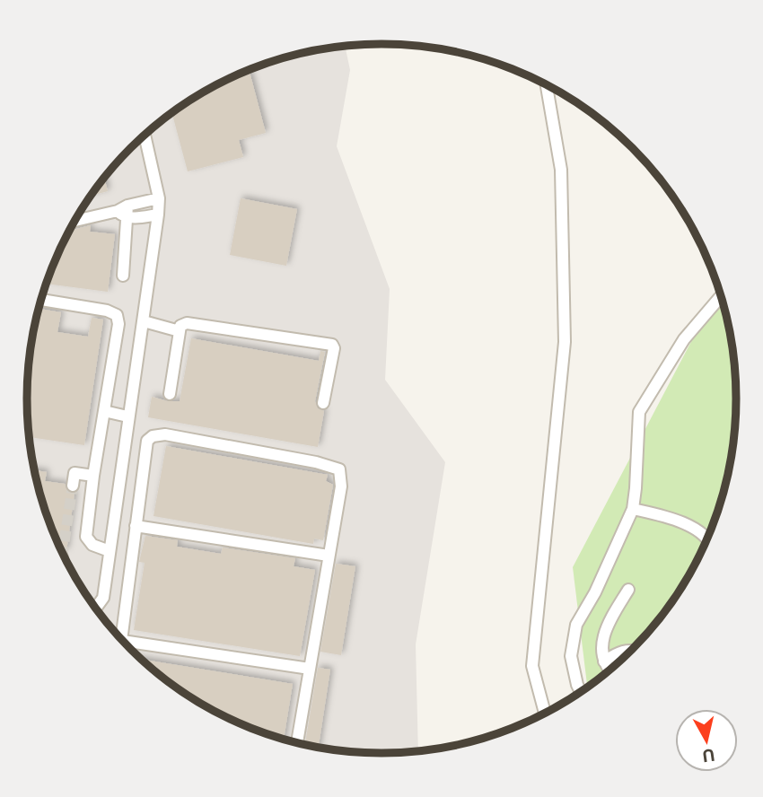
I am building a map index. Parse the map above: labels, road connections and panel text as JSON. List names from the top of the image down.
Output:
{
  "north": "bottom"
}
